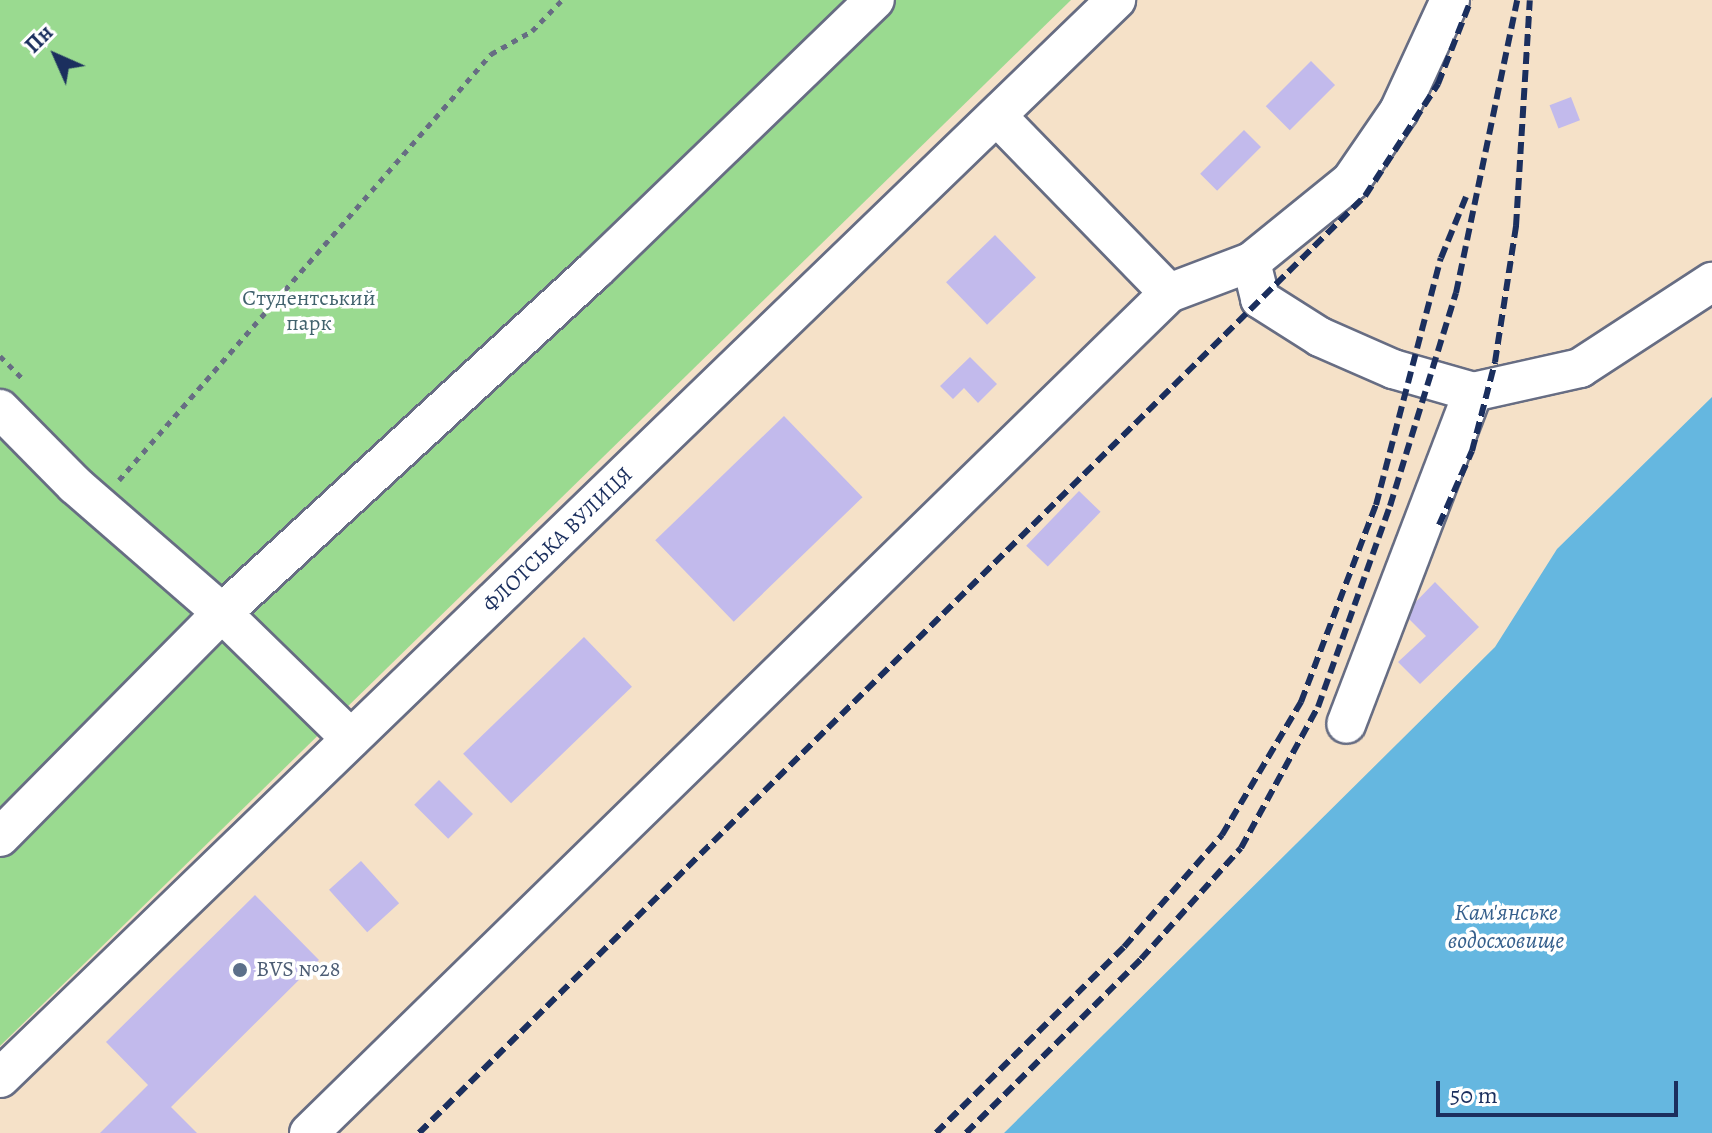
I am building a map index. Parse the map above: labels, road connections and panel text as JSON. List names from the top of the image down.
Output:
{
  "streets": {
    "street": ["ФЛОТСЬКА ВУЛИЦЯ"]
  },
  "water": ["Кам'янське водосховище"],
  "parks": ["Студентський парк"],
  "places": ["BVS №28"],
  "scale_bar": "50 m",
  "north": "top left"
}
